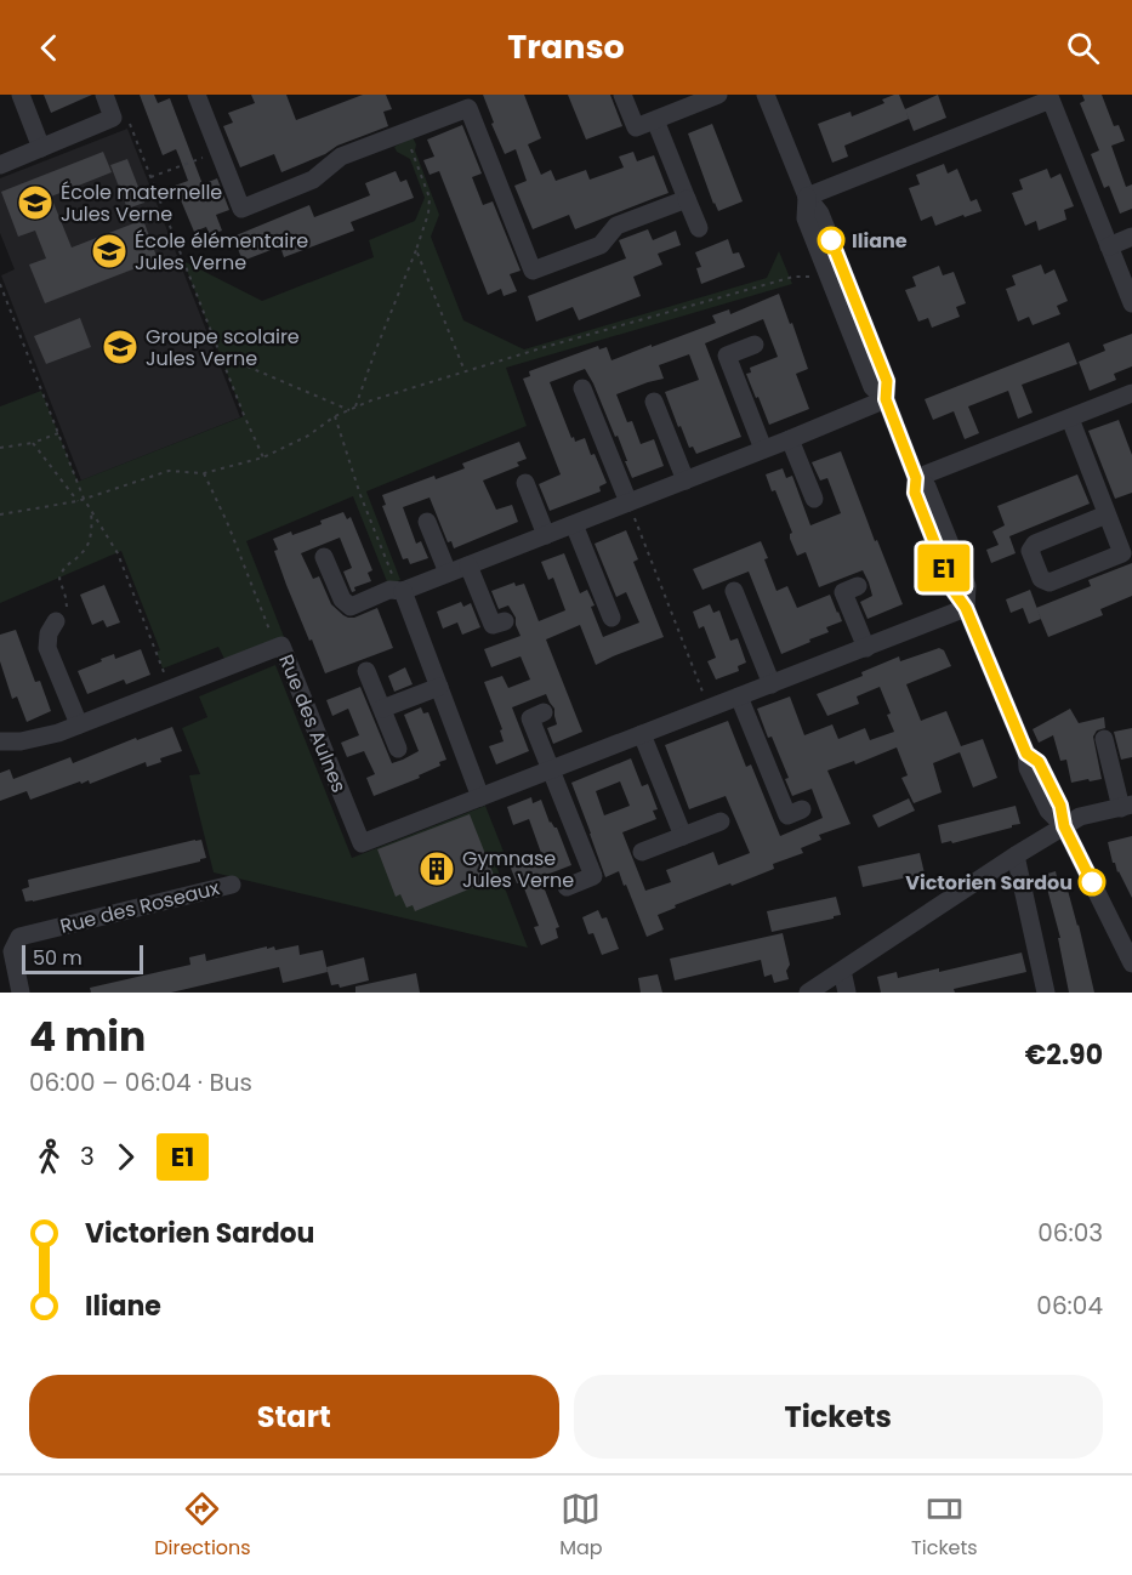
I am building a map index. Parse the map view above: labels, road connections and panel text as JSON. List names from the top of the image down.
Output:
{
  "streets": {
    "street": ["Rue des Aulnes", "Rue des Roseaux"]
  },
  "places": {
    "school or university": ["École maternelle Jules Verne", "École élémentaire Jules Verne", "Groupe scolaire Jules Verne"],
    "other": ["Iliane", "Victorien Sardou"],
    "building": ["Gymnase Jules Verne"]
  },
  "lines": ["bus line E1"],
  "scale_bar": "50 m",
  "page": {
    "header": "Transo",
    "on_map": "E1",
    "scale": "50 m",
    "heading": ["4 min", "06:00 – 06:04 · Bus", "€2.90"],
    "legs": ["3", "E1"],
    "list": [
      {
        "name": "Victorien Sardou",
        "value": "06:03"
      },
      {
        "name": "Iliane",
        "value": "06:04"
      }
    ],
    "buttons": ["Start", "Tickets"],
    "tabs": ["Directions", "Map", "Tickets"]
  }
}
